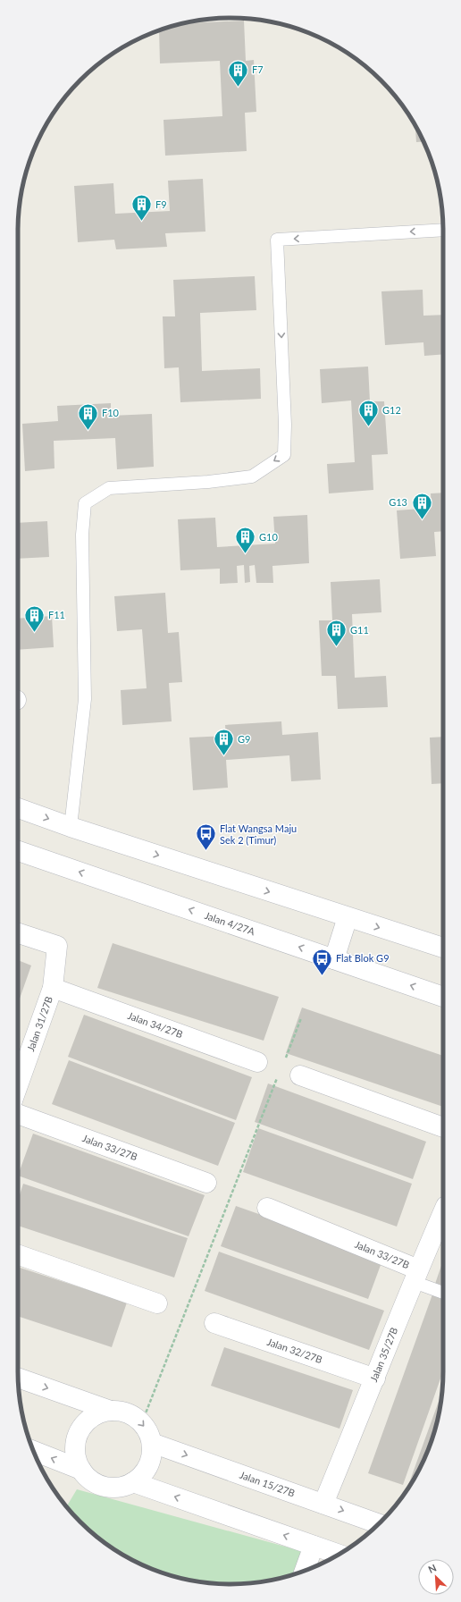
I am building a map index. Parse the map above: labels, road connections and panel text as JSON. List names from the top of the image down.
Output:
{
  "streets": {
    "street": [
      "Jalan 4/27A",
      "Jalan 31/27B",
      "Jalan 34/27B",
      "Jalan 33/27B",
      "Jalan 32/27B",
      "Jalan 35/27B",
      "Jalan 15/27B"
    ]
  },
  "crossings": [
    ["Jalan 31/27B", "Jalan 34/27B"],
    ["Jalan 33/27B", "Jalan 35/27B"],
    ["Jalan 32/27B", "Jalan 35/27B"],
    ["Jalan 35/27B", "Jalan 15/27B"]
  ],
  "places": {
    "building": [
      "F7",
      "F9",
      "G12",
      "F10",
      "G13",
      "G10",
      "F11",
      "G11",
      "G9"
    ],
    "bus stop": ["Flat Wangsa Maju Sek 2 (Timur)", "Flat Blok G9"]
  },
  "north": "top left"
}
